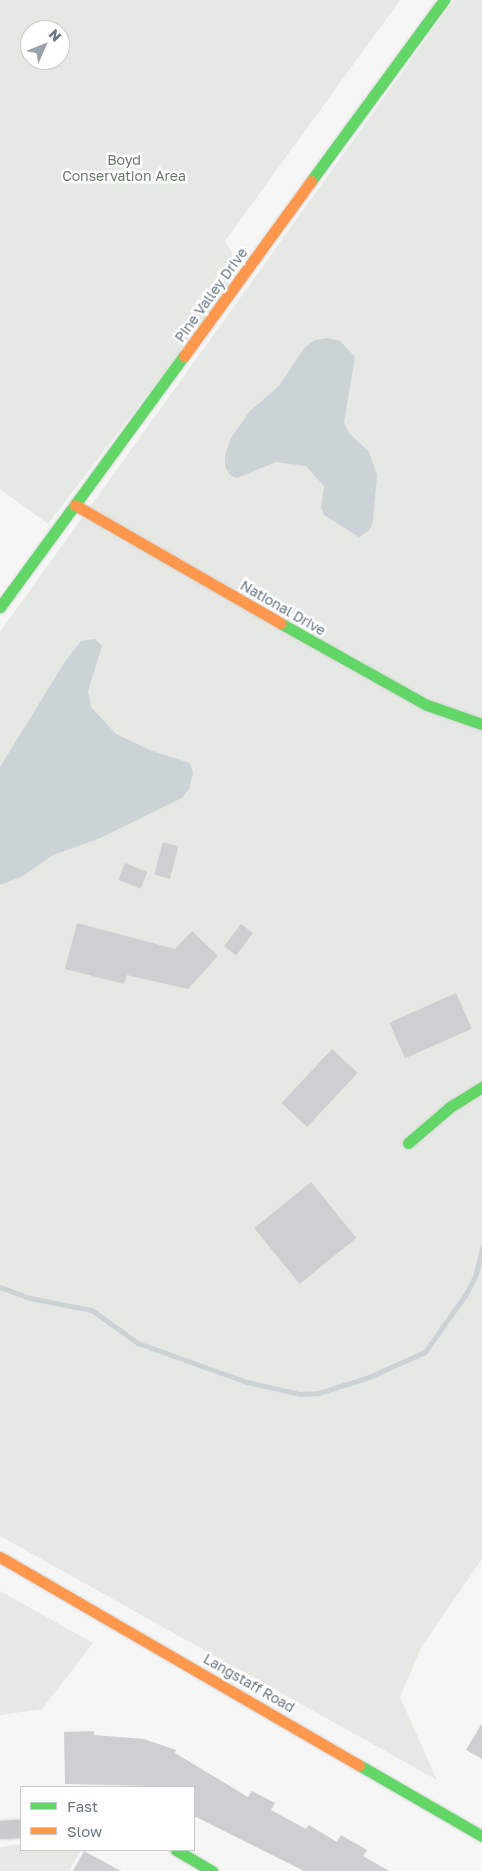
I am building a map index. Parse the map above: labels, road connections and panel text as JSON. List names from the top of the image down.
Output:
{
  "streets": {
    "street": ["Pine Valley Drive", "National Drive", "Langstaff Road"]
  },
  "crossings": [
    ["Pine Valley Drive", "National Drive"]
  ],
  "parks": ["Boyd Conservation Area"],
  "legend": ["Fast", "Slow"],
  "north": "top right"
}
